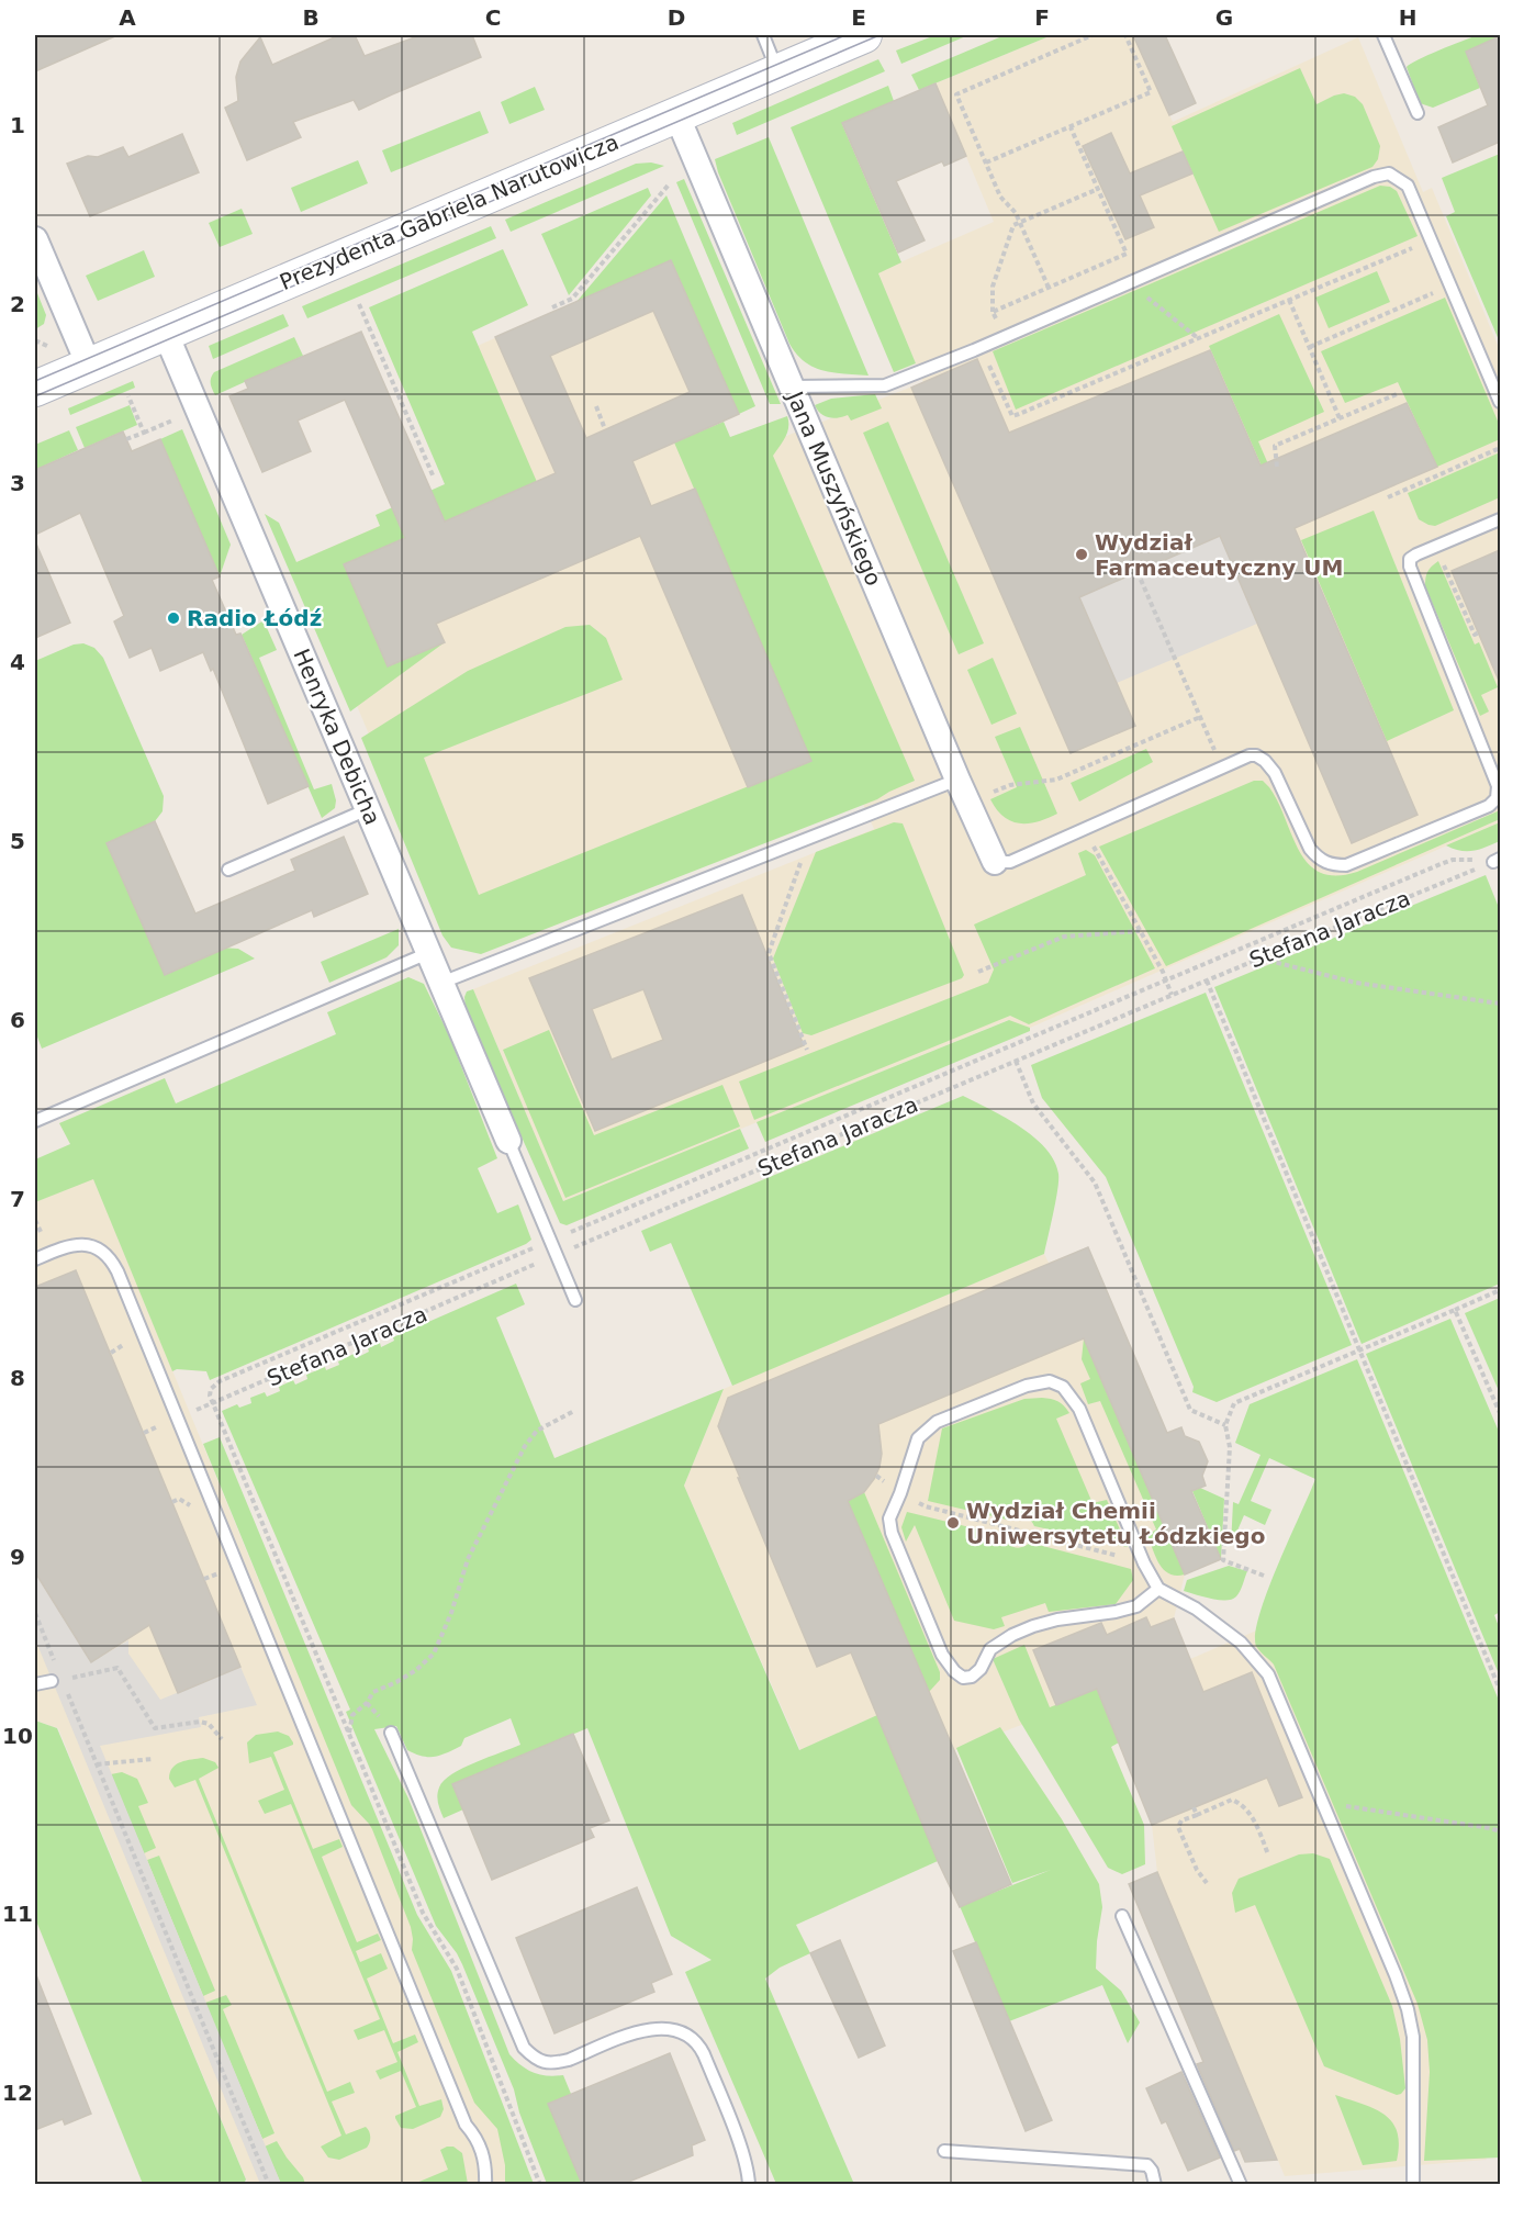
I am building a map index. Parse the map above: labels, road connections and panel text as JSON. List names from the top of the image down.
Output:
{
  "streets": {
    "street": ["Prezydenta Gabriela Narutowicza", "Jana Muszyńskiego", "Henryka Debicha"],
    "path": ["Stefana Jaracza"]
  },
  "crossings": [
    ["Prezydenta Gabriela Narutowicza", "Jana Muszyńskiego"],
    ["Prezydenta Gabriela Narutowicza", "Henryka Debicha"]
  ],
  "places": ["Wydział Farmaceutyczny UM", "Radio Łódź", "Wydział Chemii Uniwersytetu Łódzkiego"],
  "grid": {
    "columns": [
      "A",
      "B",
      "C",
      "D",
      "E",
      "F",
      "G",
      "H"
    ],
    "rows": [
      "1",
      "2",
      "3",
      "4",
      "5",
      "6",
      "7",
      "8",
      "9",
      "10",
      "11",
      "12"
    ]
  }
}
